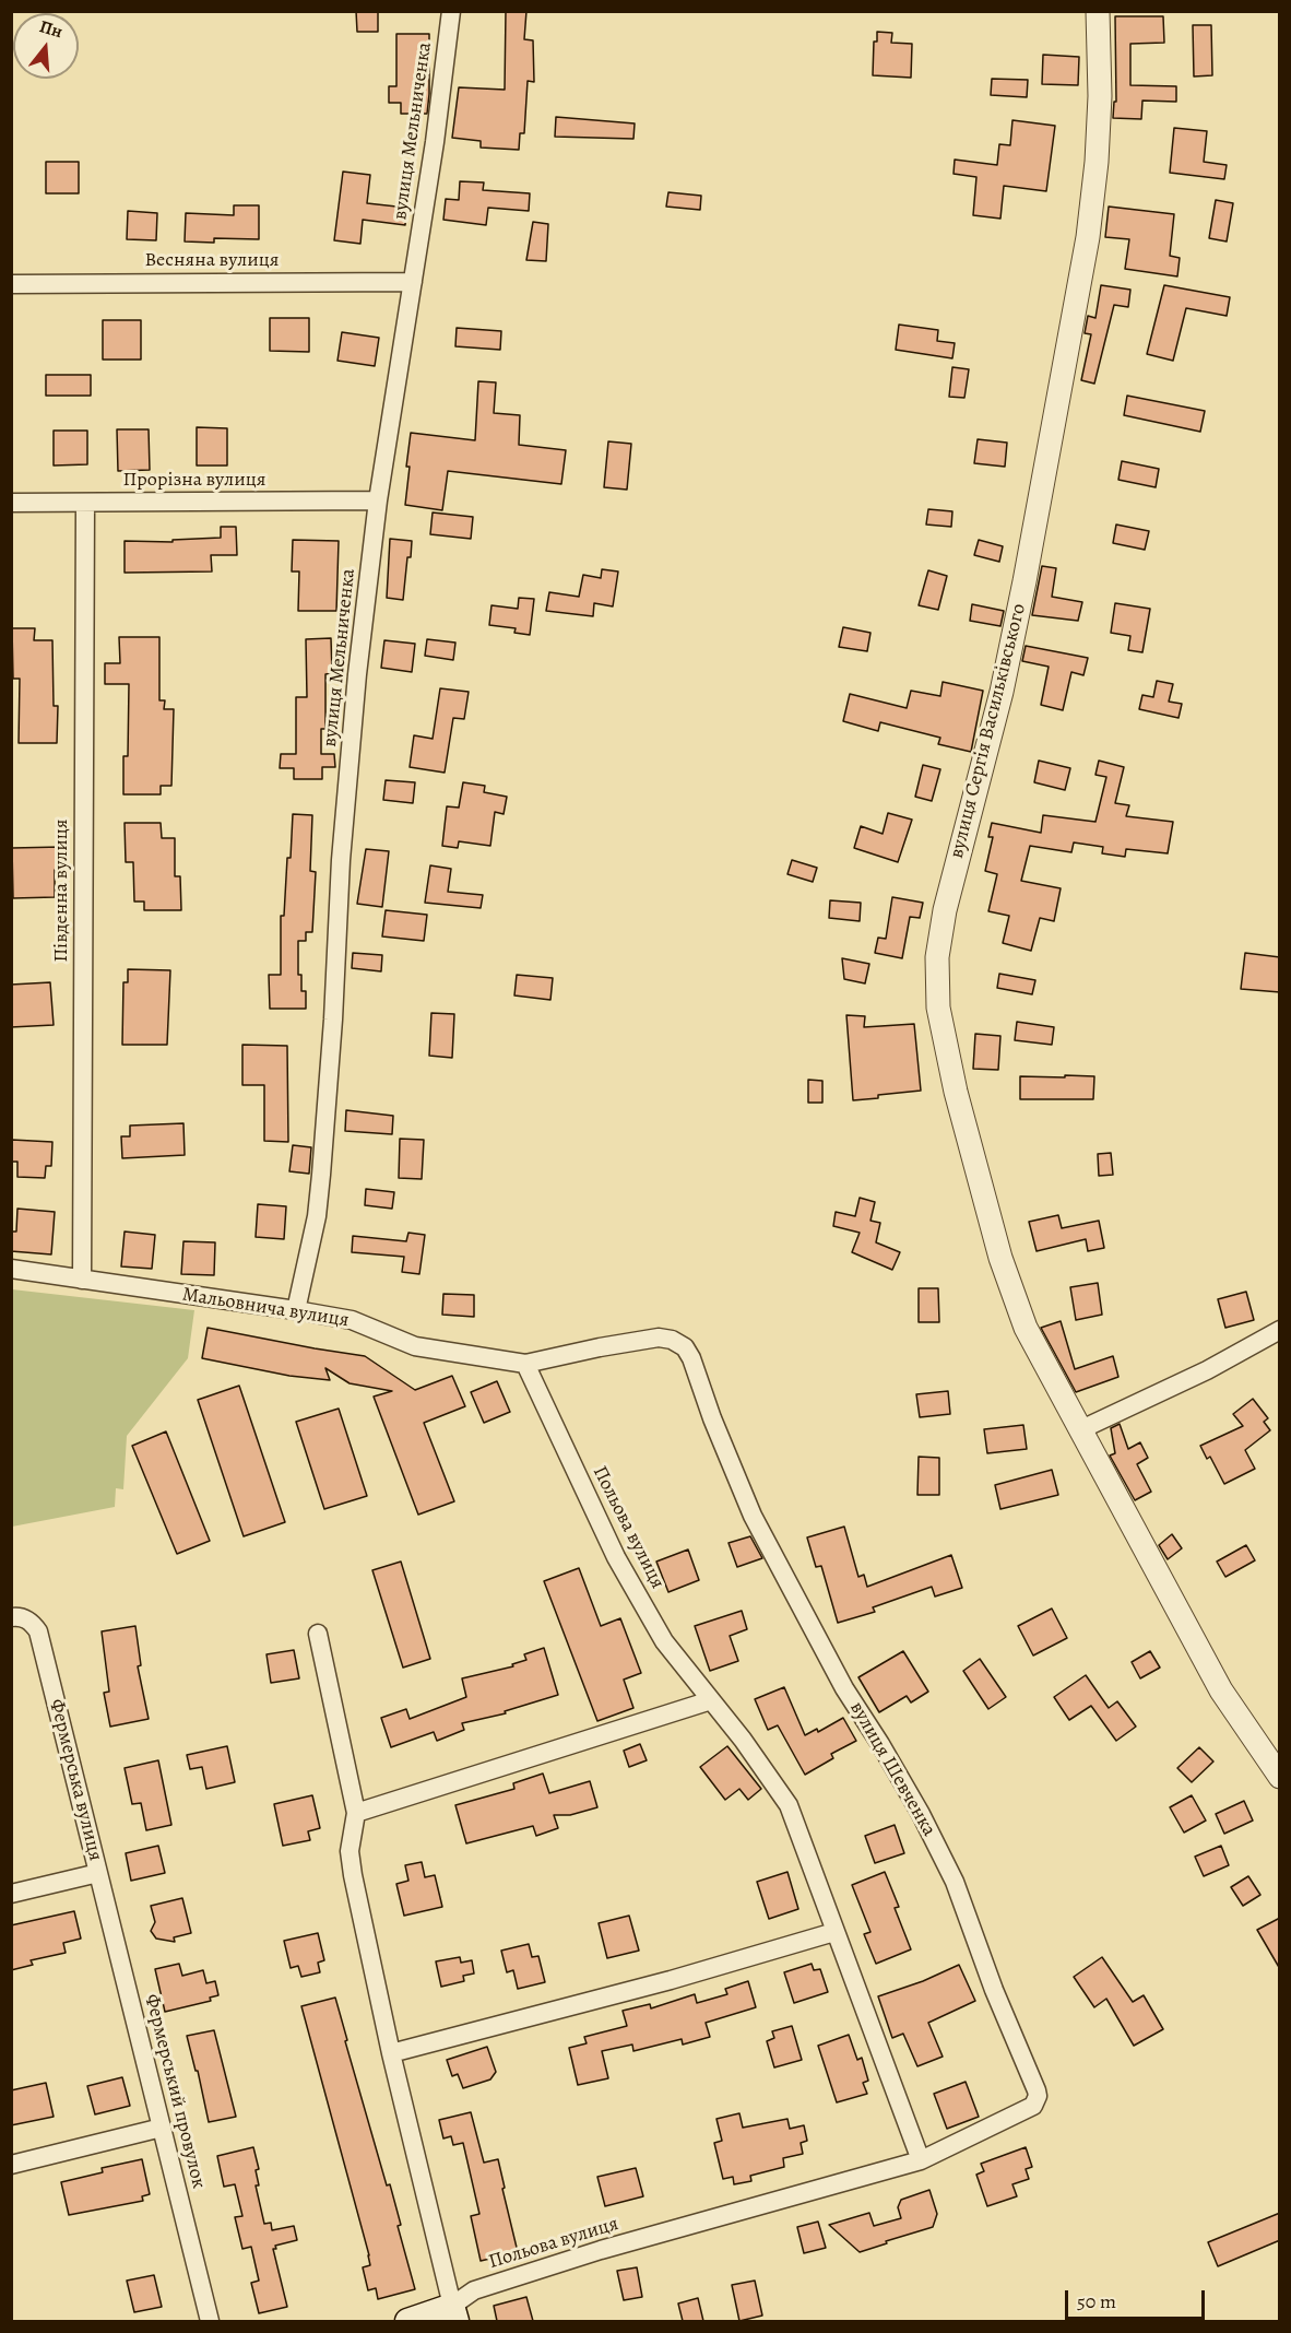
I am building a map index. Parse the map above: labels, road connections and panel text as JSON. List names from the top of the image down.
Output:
{
  "streets": {
    "street": [
      "вулиця Мельниченка",
      "Весняна вулиця",
      "Прорізна вулиця",
      "вулиця Сергія Васильківського",
      "Південна вулиця",
      "Мальовнича вулиця",
      "Польова вулиця",
      "вулиця Шевченка",
      "Фермерська вулиця",
      "Фермерський провулок"
    ]
  },
  "crossings": [
    ["вулиця Мельниченка", "Весняна вулиця"],
    ["вулиця Мельниченка", "Прорізна вулиця"],
    ["вулиця Мельниченка", "Мальовнича вулиця"],
    ["Прорізна вулиця", "Південна вулиця"],
    ["Південна вулиця", "Мальовнича вулиця"],
    ["Мальовнича вулиця", "Польова вулиця"],
    ["Мальовнича вулиця", "вулиця Шевченка"],
    ["Польова вулиця", "вулиця Шевченка"],
    ["Фермерська вулиця", "Фермерський провулок"]
  ],
  "scale_bar": "50 m",
  "north": "top"
}
